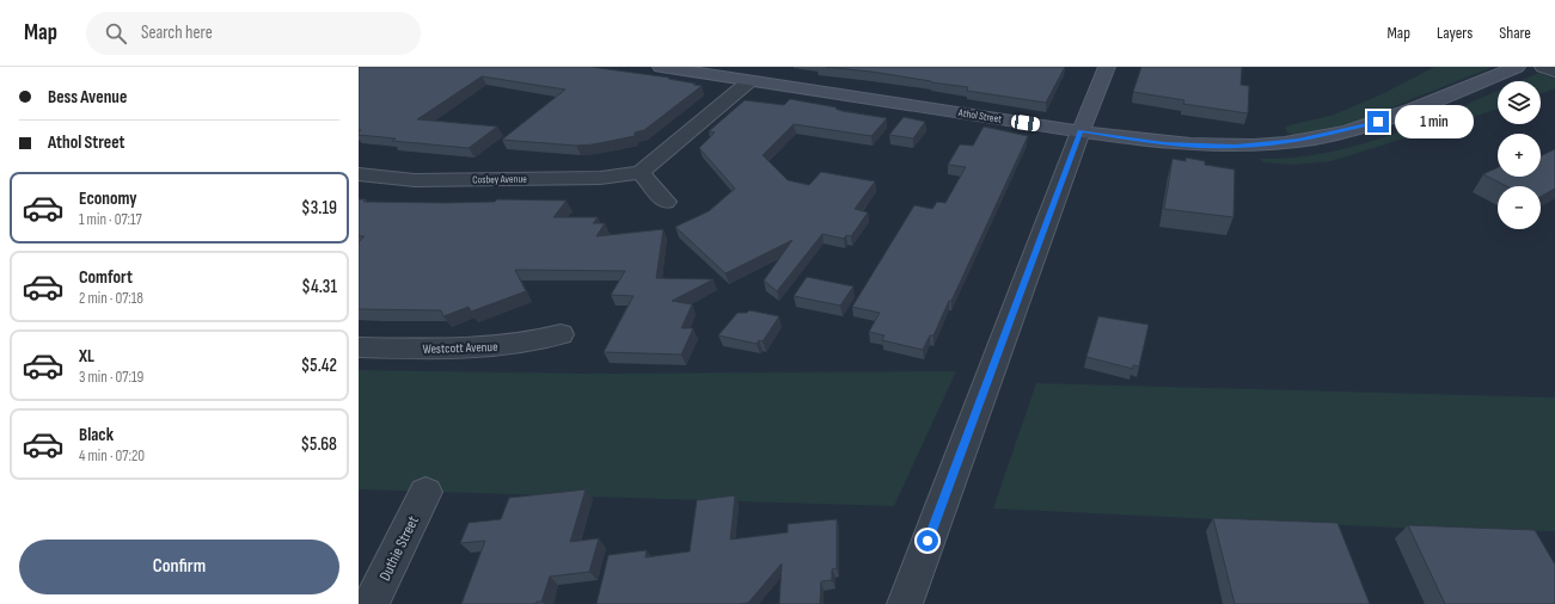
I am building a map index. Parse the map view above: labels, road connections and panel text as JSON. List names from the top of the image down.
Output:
{
  "streets": {
    "street": [
      "Athol Street",
      "Cosbey Avenue",
      "Westcott Avenue",
      "Duthie Street"
    ]
  },
  "page": {
    "header": "Map",
    "search": "Search here",
    "nav": ["Map", "Layers", "Share"],
    "banner": ["Bess Avenue", "Athol Street"],
    "map_buttons": ["+", "−"],
    "bubble": "1 min",
    "list": [
      {
        "name": "Economy",
        "note": "1 min · 07:17",
        "value": "$3.19"
      },
      {
        "name": "Comfort",
        "note": "2 min · 07:18",
        "value": "$4.31"
      },
      {
        "name": "XL",
        "note": "3 min · 07:19",
        "value": "$5.42"
      },
      {
        "name": "Black",
        "note": "4 min · 07:20",
        "value": "$5.68"
      }
    ],
    "buttons": "Confirm"
  }
}
